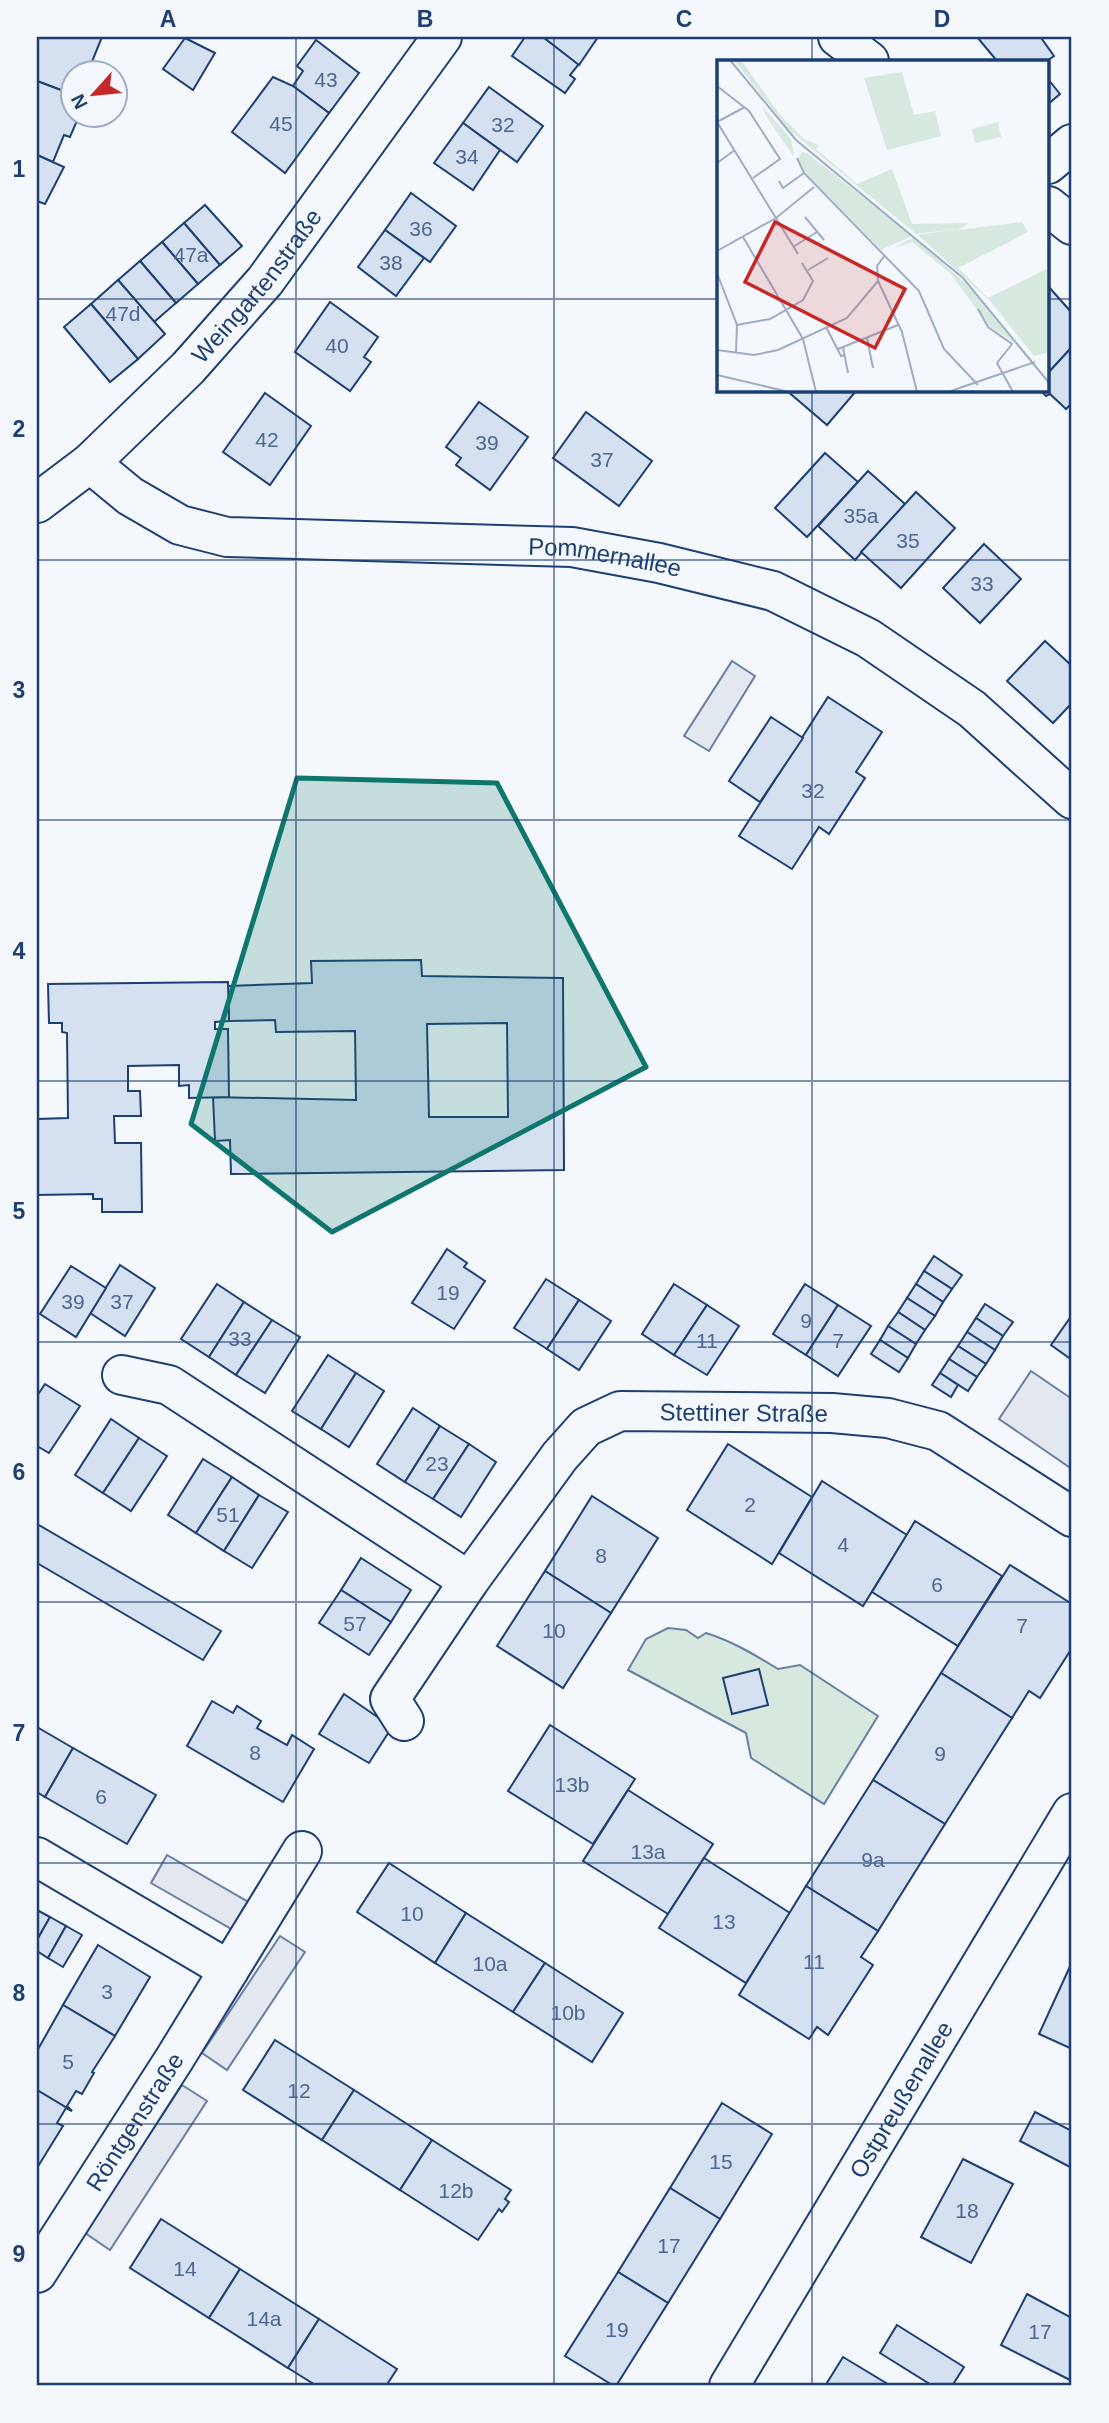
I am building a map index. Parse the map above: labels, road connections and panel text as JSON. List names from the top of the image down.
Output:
{
  "streets": {
    "street": [
      "Weingartenstraße",
      "Pommernallee",
      "Stettiner Straße",
      "Ostpreußenallee",
      "Röntgenstraße"
    ]
  },
  "crossings": [
    ["Weingartenstraße", "Pommernallee"]
  ],
  "house_numbers": [
    "43",
    "45",
    "32",
    "34",
    "36",
    "47a",
    "38",
    "47d",
    "40",
    "42",
    "39",
    "37",
    "35a",
    "35",
    "33",
    "32",
    "19",
    "39",
    "37",
    "9",
    "33",
    "11",
    "7",
    "23",
    "2",
    "51",
    "4",
    "8",
    "6",
    "57",
    "7",
    "10",
    "8",
    "9",
    "13b",
    "6",
    "13a",
    "9a",
    "10",
    "13",
    "11",
    "10a",
    "3",
    "10b",
    "5",
    "12",
    "15",
    "12b",
    "18",
    "17",
    "14",
    "14a",
    "19",
    "17"
  ],
  "north": "bottom left",
  "grid": {
    "columns": [
      "A",
      "B",
      "C",
      "D"
    ],
    "rows": [
      "1",
      "2",
      "3",
      "4",
      "5",
      "6",
      "7",
      "8",
      "9"
    ]
  }
}
